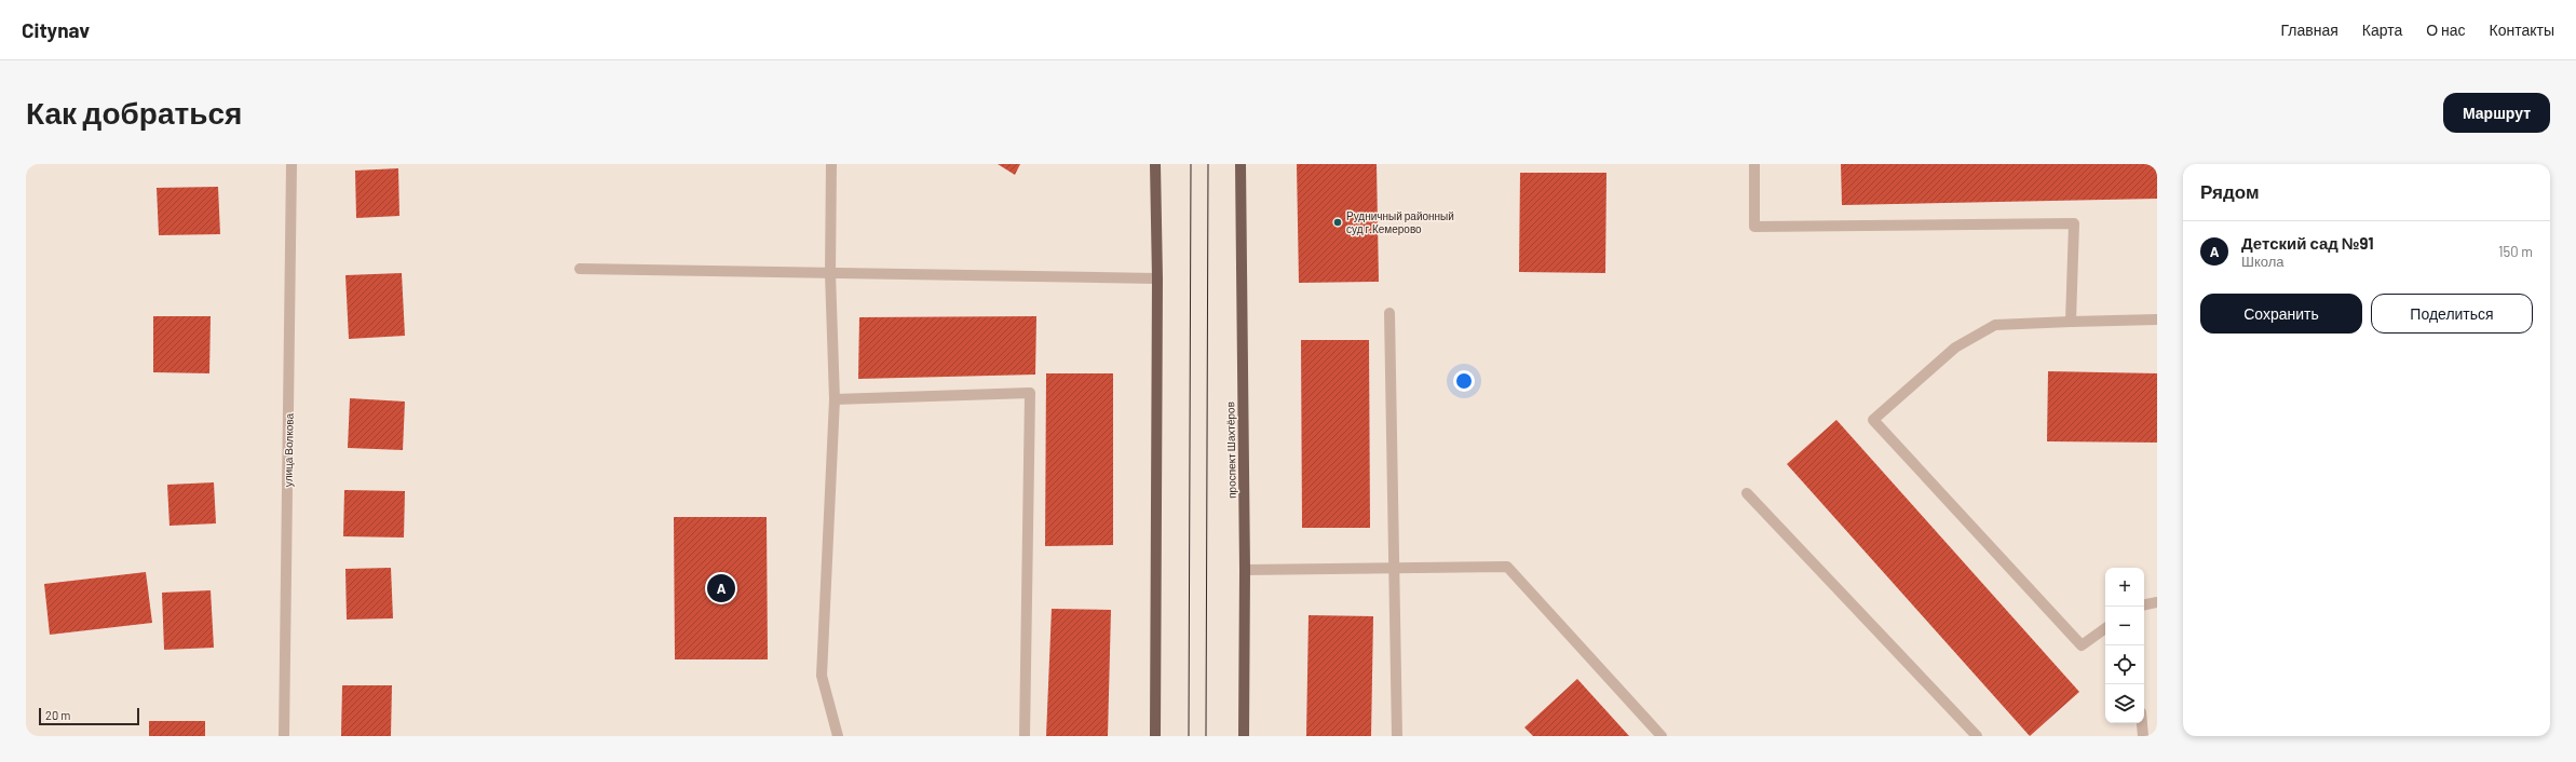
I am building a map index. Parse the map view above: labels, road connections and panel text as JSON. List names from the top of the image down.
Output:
{
  "streets": {
    "main road": ["проспект Шахтёров"],
    "street": ["улица Волкова"]
  },
  "places": ["Рудничный районный суд г.Кемерово"],
  "scale_bar": "20 m",
  "page": {
    "header": "Citynav",
    "nav": [
      "Главная",
      "Карта",
      "О нас",
      "Контакты"
    ],
    "buttons": [
      "Маршрут",
      ["Сохранить", "Поделиться"]
    ],
    "title": "Как добраться",
    "heading": "Рядом",
    "list": [
      {
        "mark": "A",
        "name": "Детский сад №91",
        "note": "Школа",
        "value": "150 m"
      }
    ],
    "map_buttons": ["+", "−"],
    "pins": "A",
    "scale": "20 m"
  }
}
